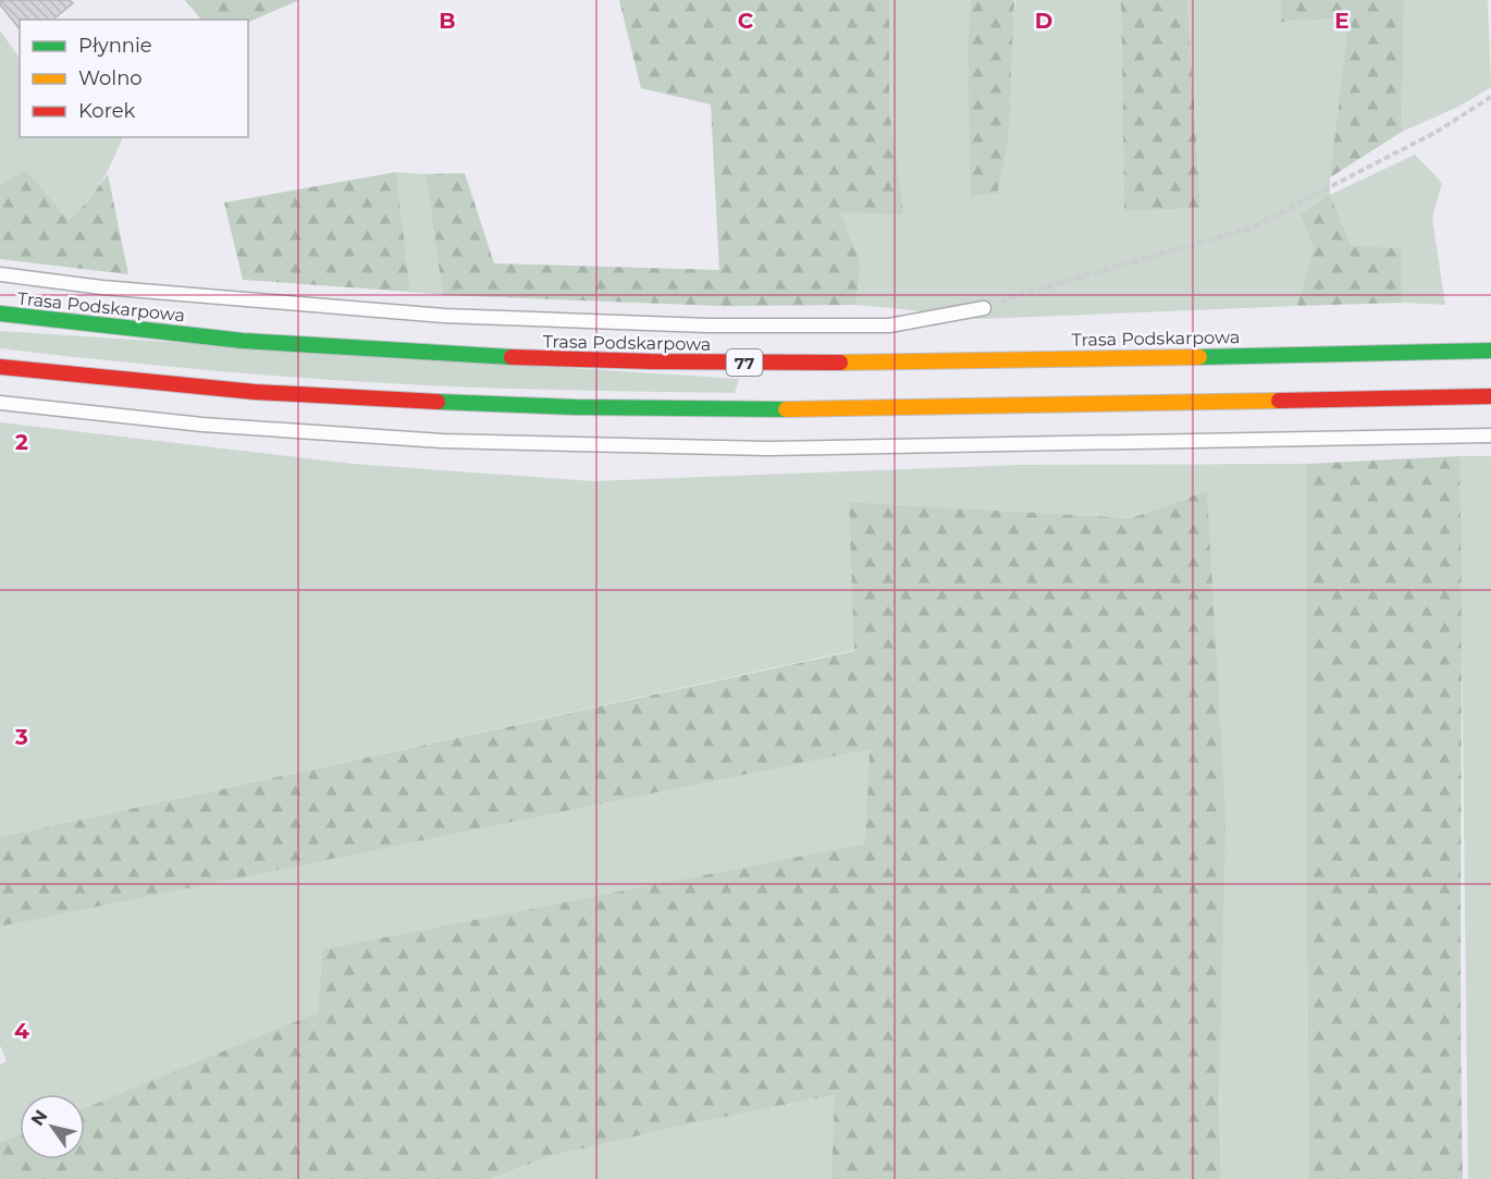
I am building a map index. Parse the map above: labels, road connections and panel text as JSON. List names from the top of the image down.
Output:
{
  "streets": {
    "main road": ["Trasa Podskarpowa", "77"]
  },
  "legend": ["Płynnie", "Wolno", "Korek"],
  "north": "top left",
  "grid": {
    "columns": [
      "B",
      "C",
      "D",
      "E"
    ],
    "rows": ["2", "3", "4"]
  }
}
